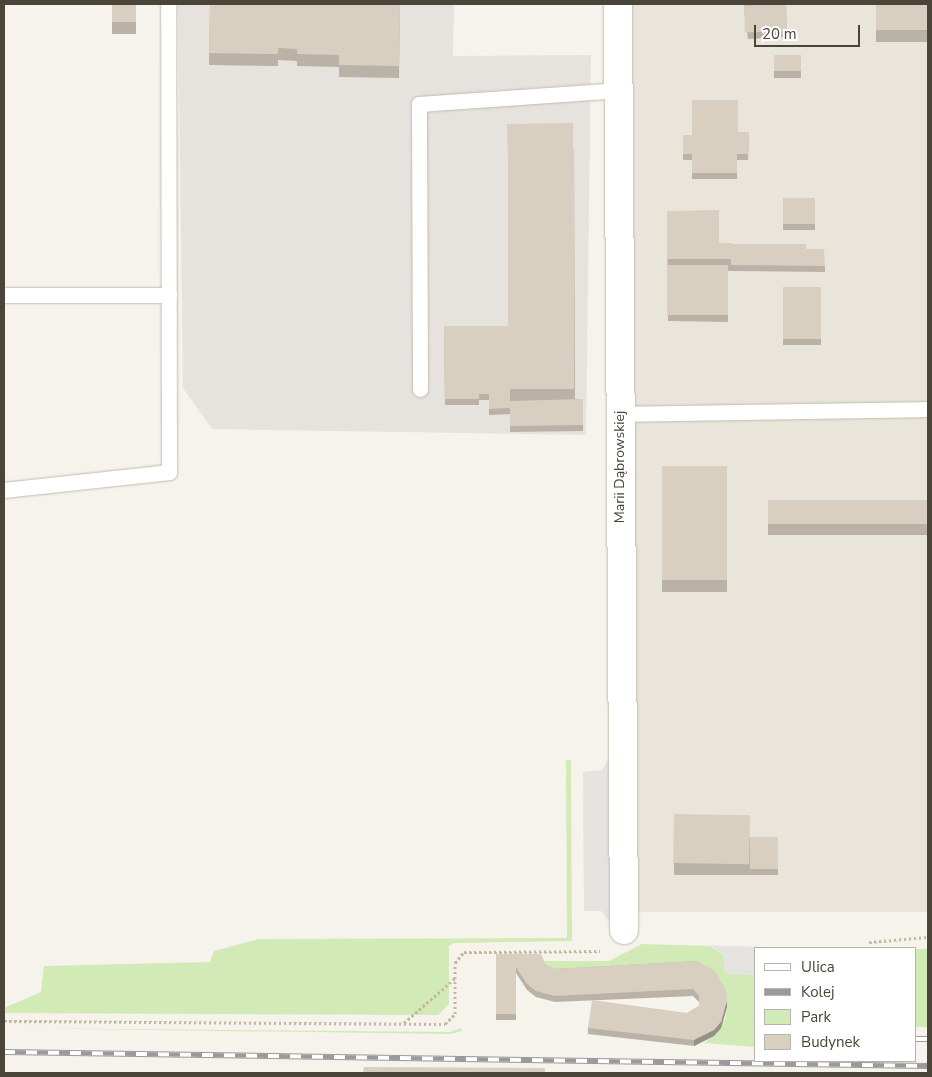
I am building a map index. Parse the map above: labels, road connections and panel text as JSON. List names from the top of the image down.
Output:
{
  "streets": {
    "street": ["Marii Dąbrowskiej"]
  },
  "legend": [
    "Ulica",
    "Kolej",
    "Park",
    "Budynek"
  ],
  "scale_bar": "20 m"
}
